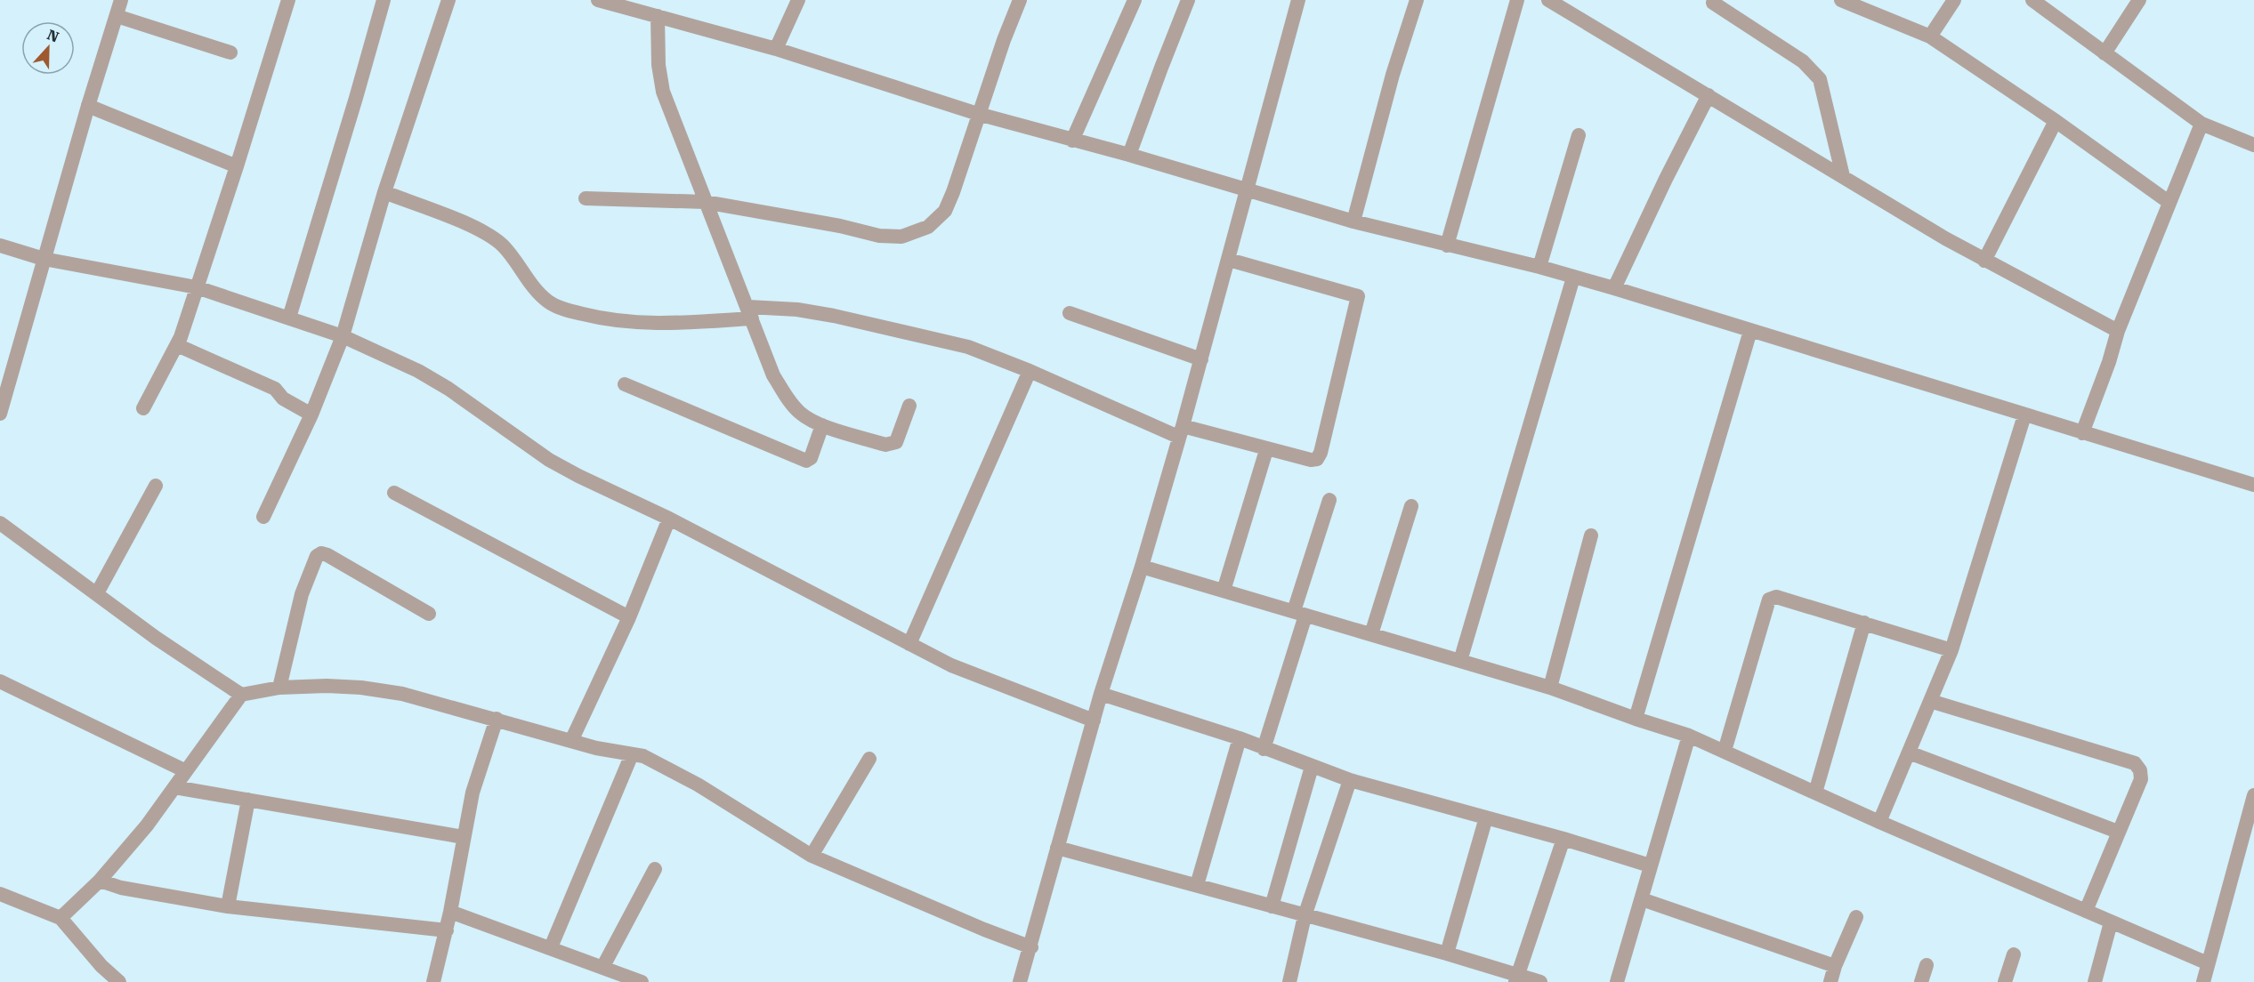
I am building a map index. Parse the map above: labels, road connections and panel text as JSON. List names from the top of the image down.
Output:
{
  "north": "top"
}
